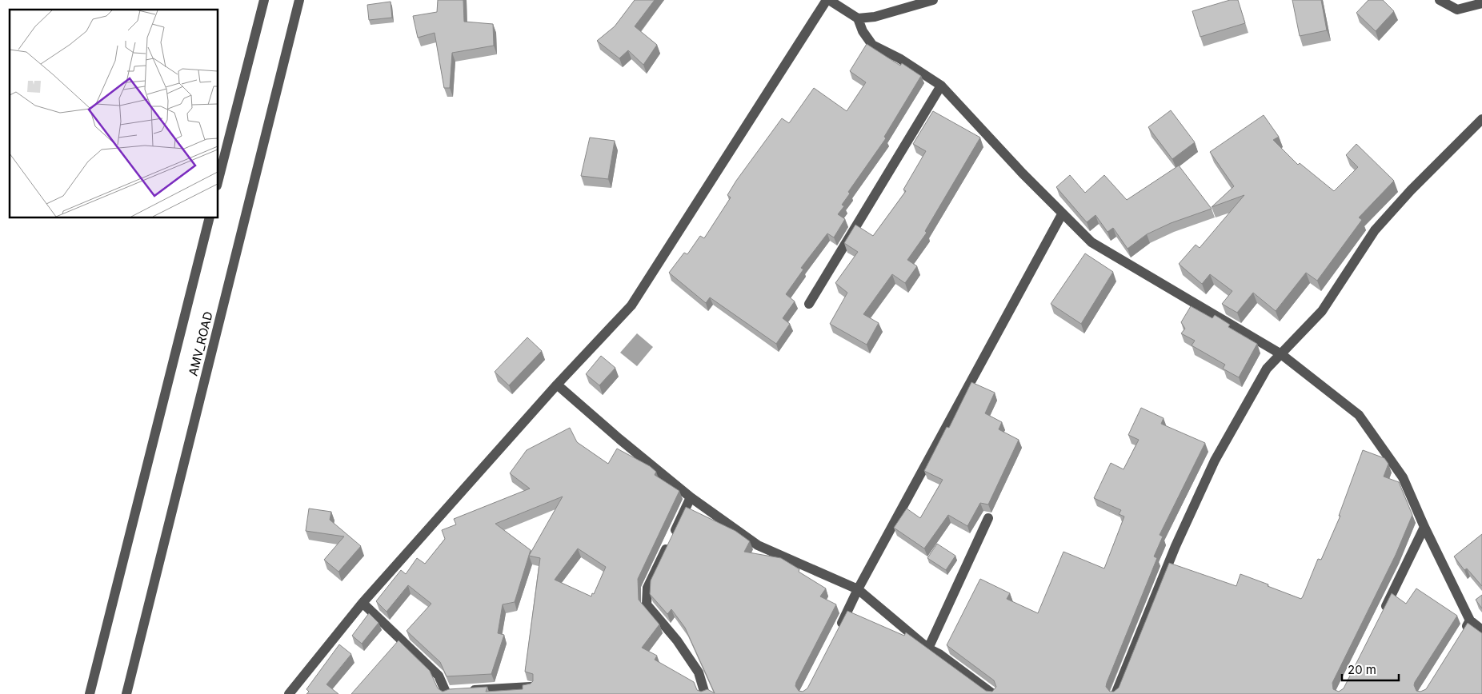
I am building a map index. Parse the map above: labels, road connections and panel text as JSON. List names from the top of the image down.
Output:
{
  "streets": {
    "street": ["AMV_ROAD"]
  },
  "scale_bar": "20 m"
}
